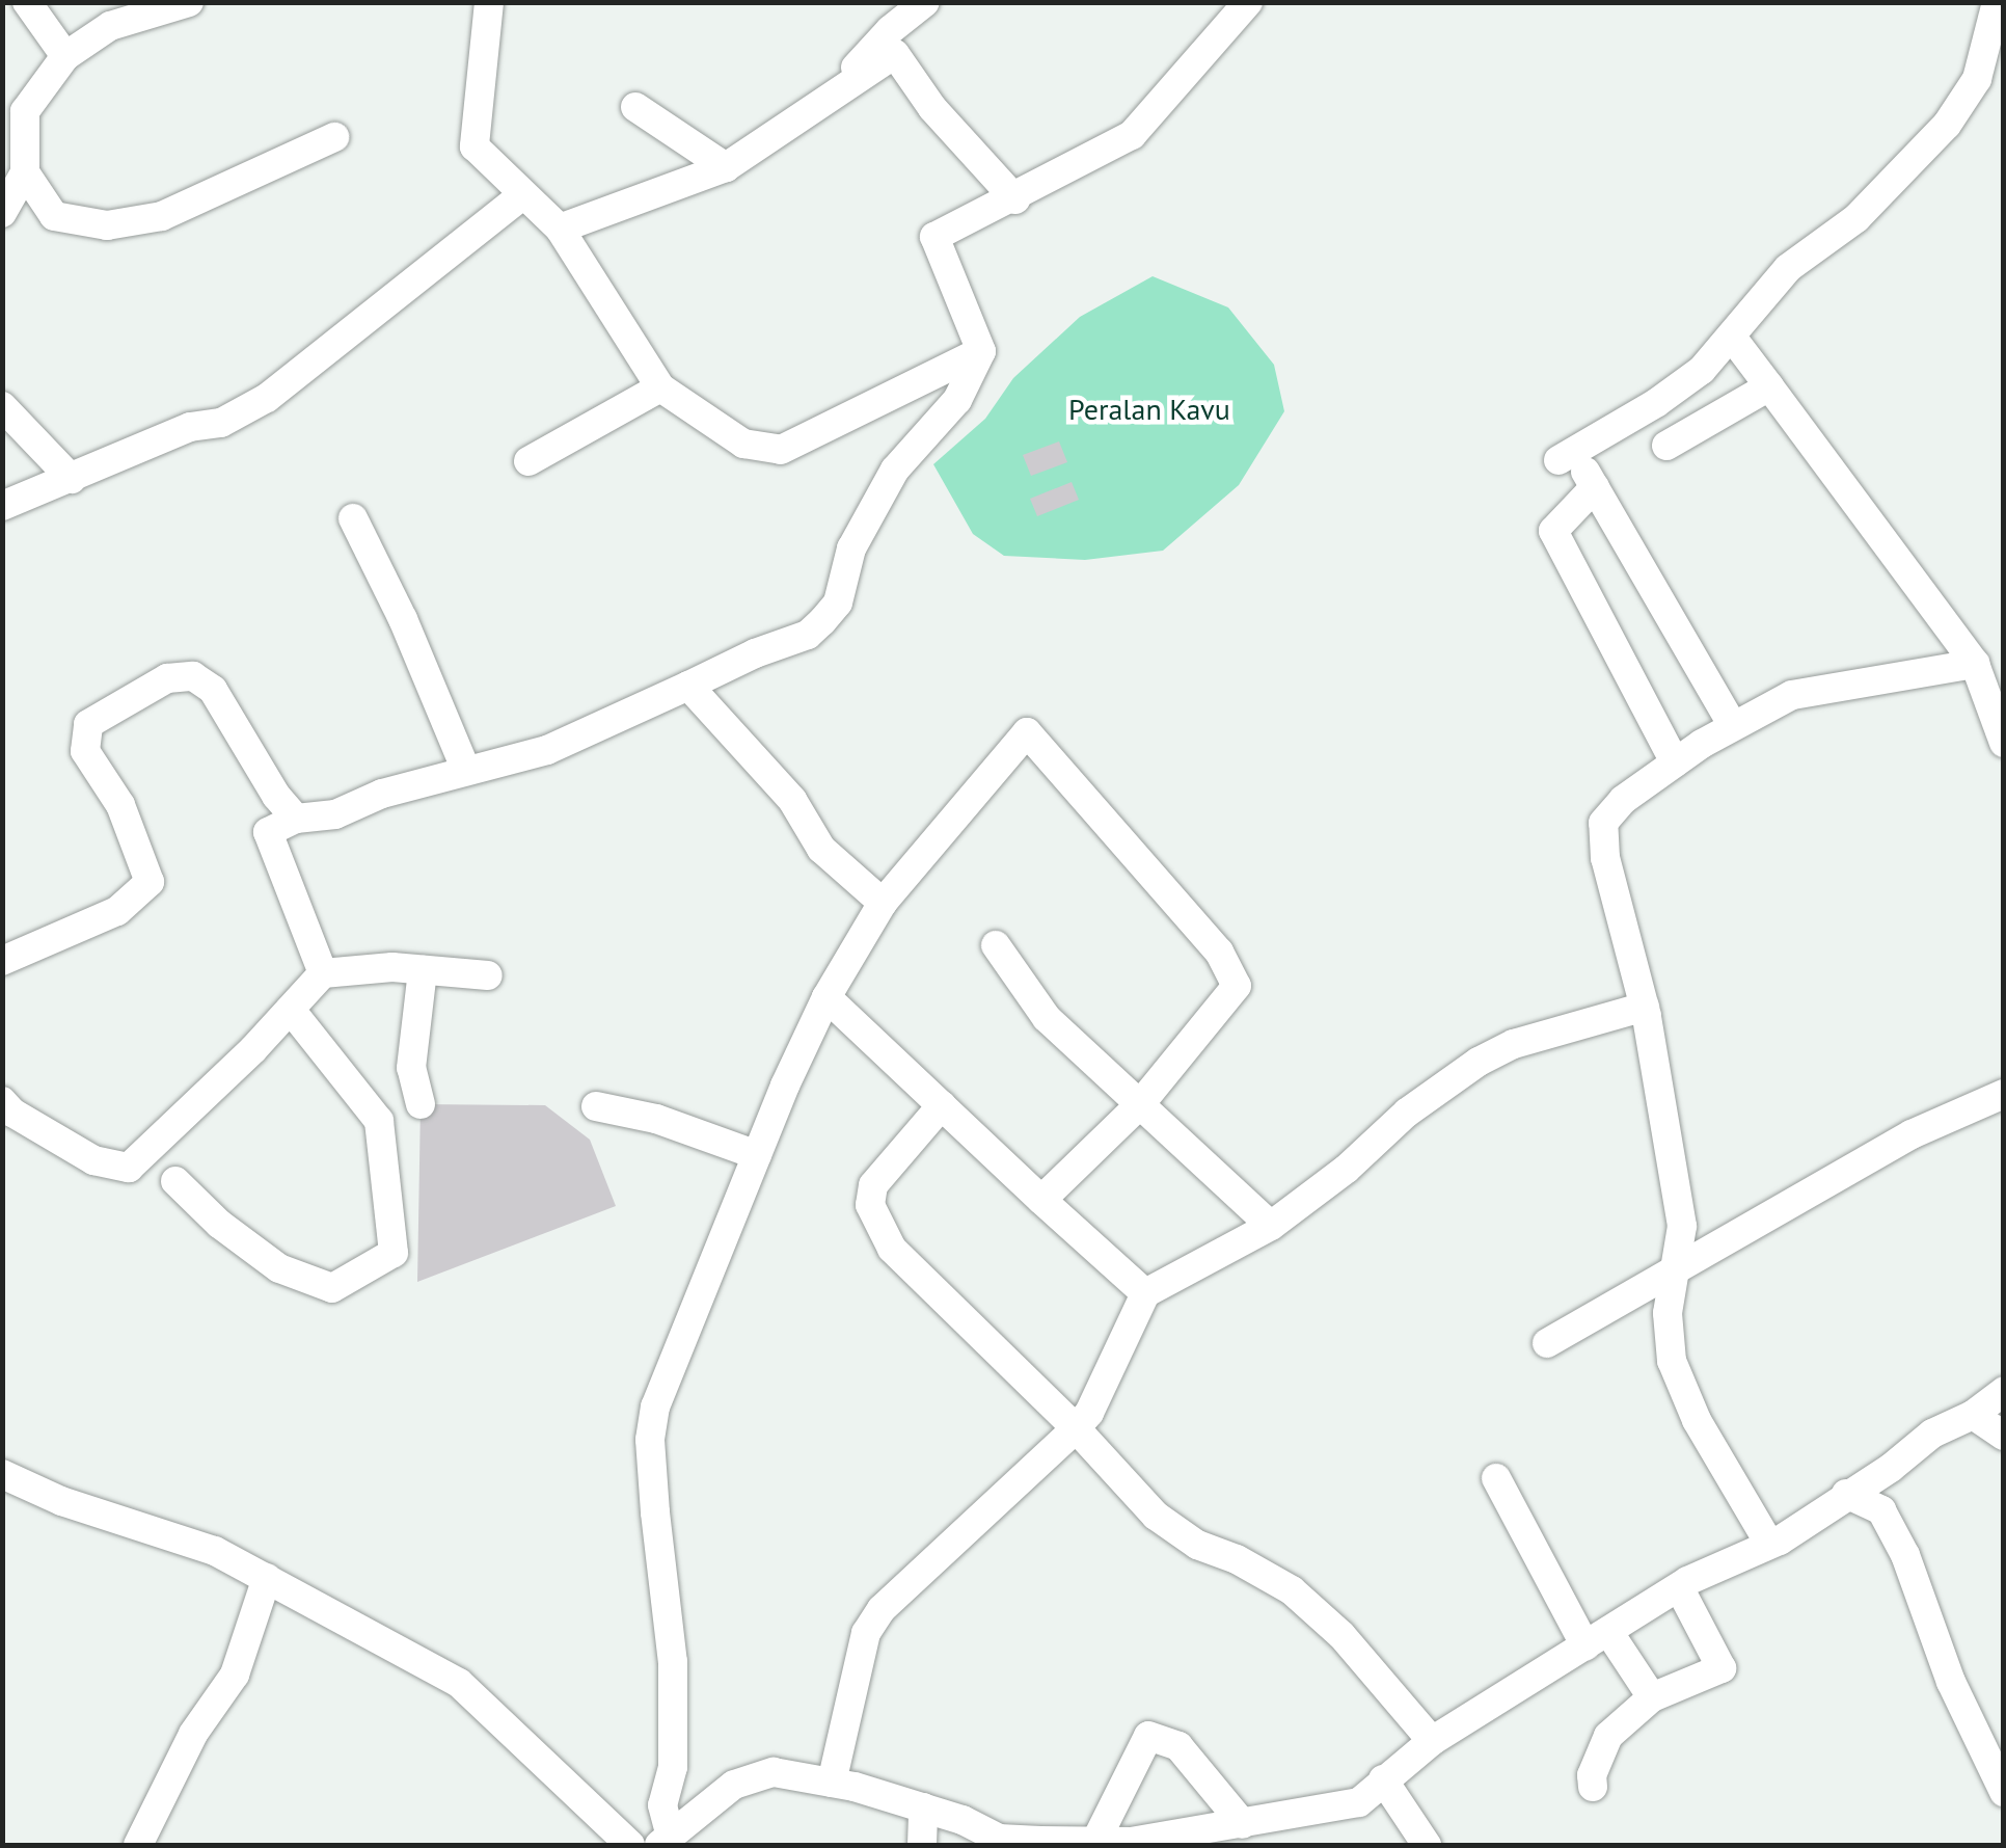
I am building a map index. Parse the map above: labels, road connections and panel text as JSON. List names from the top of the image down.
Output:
{
  "parks": ["Peralan Kavu"]
}
